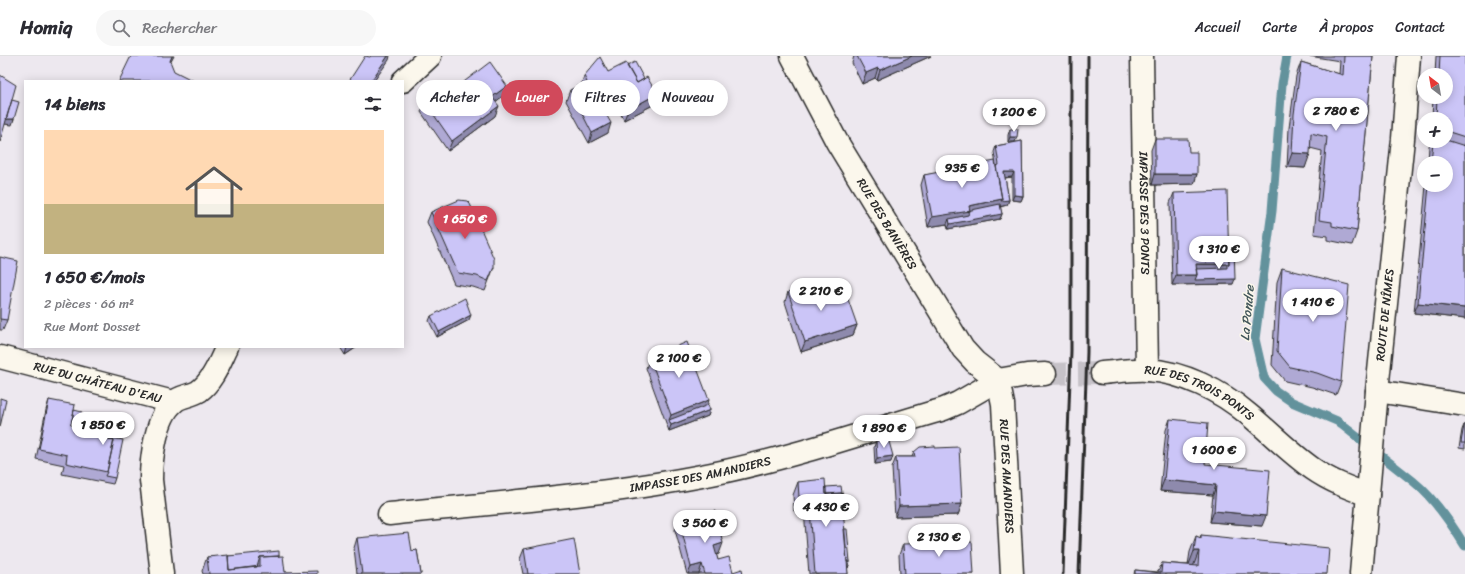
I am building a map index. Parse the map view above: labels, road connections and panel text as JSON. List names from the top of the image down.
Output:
{
  "streets": {
    "street": [
      "IMPASSE DES 3 PONTS",
      "RUE DES BANIÈRES",
      "ROUTE DE NÎMES",
      "RUE DU CHÂTEAU D'EAU",
      "RUE DES TROIS PONTS",
      "IMPASSE DES AMANDIERS",
      "RUE DES AMANDIERS"
    ]
  },
  "crossings": [
    ["IMPASSE DES 3 PONTS", "RUE DES TROIS PONTS"],
    ["RUE DES BANIÈRES", "IMPASSE DES AMANDIERS"],
    ["RUE DES BANIÈRES", "RUE DES AMANDIERS"],
    ["ROUTE DE NÎMES", "RUE DES TROIS PONTS"],
    ["IMPASSE DES AMANDIERS", "RUE DES AMANDIERS"]
  ],
  "water": ["La Pondre"],
  "north": "top left",
  "page": {
    "header": "Homiq",
    "search": "Rechercher",
    "nav": [
      "Accueil",
      "Carte",
      "À propos",
      "Contact"
    ],
    "map_buttons": ["+", "−"],
    "chip": [
      "Acheter",
      "Louer",
      "Filtres",
      "Nouveau"
    ],
    "heading": "14 biens",
    "price": [
      "2 780 €",
      "1 200 €",
      "935 €",
      "1 650 €",
      "1 310 €",
      "2 210 €",
      "1 410 €",
      "2 100 €",
      "1 850 €",
      "1 890 €",
      "1 600 €",
      "4 430 €",
      "3 560 €",
      "2 130 €"
    ],
    "list": [
      {
        "name": "1 650 €/mois",
        "note": "2 pièces · 66 m² · Rue Mont Dosset"
      }
    ]
  }
}
